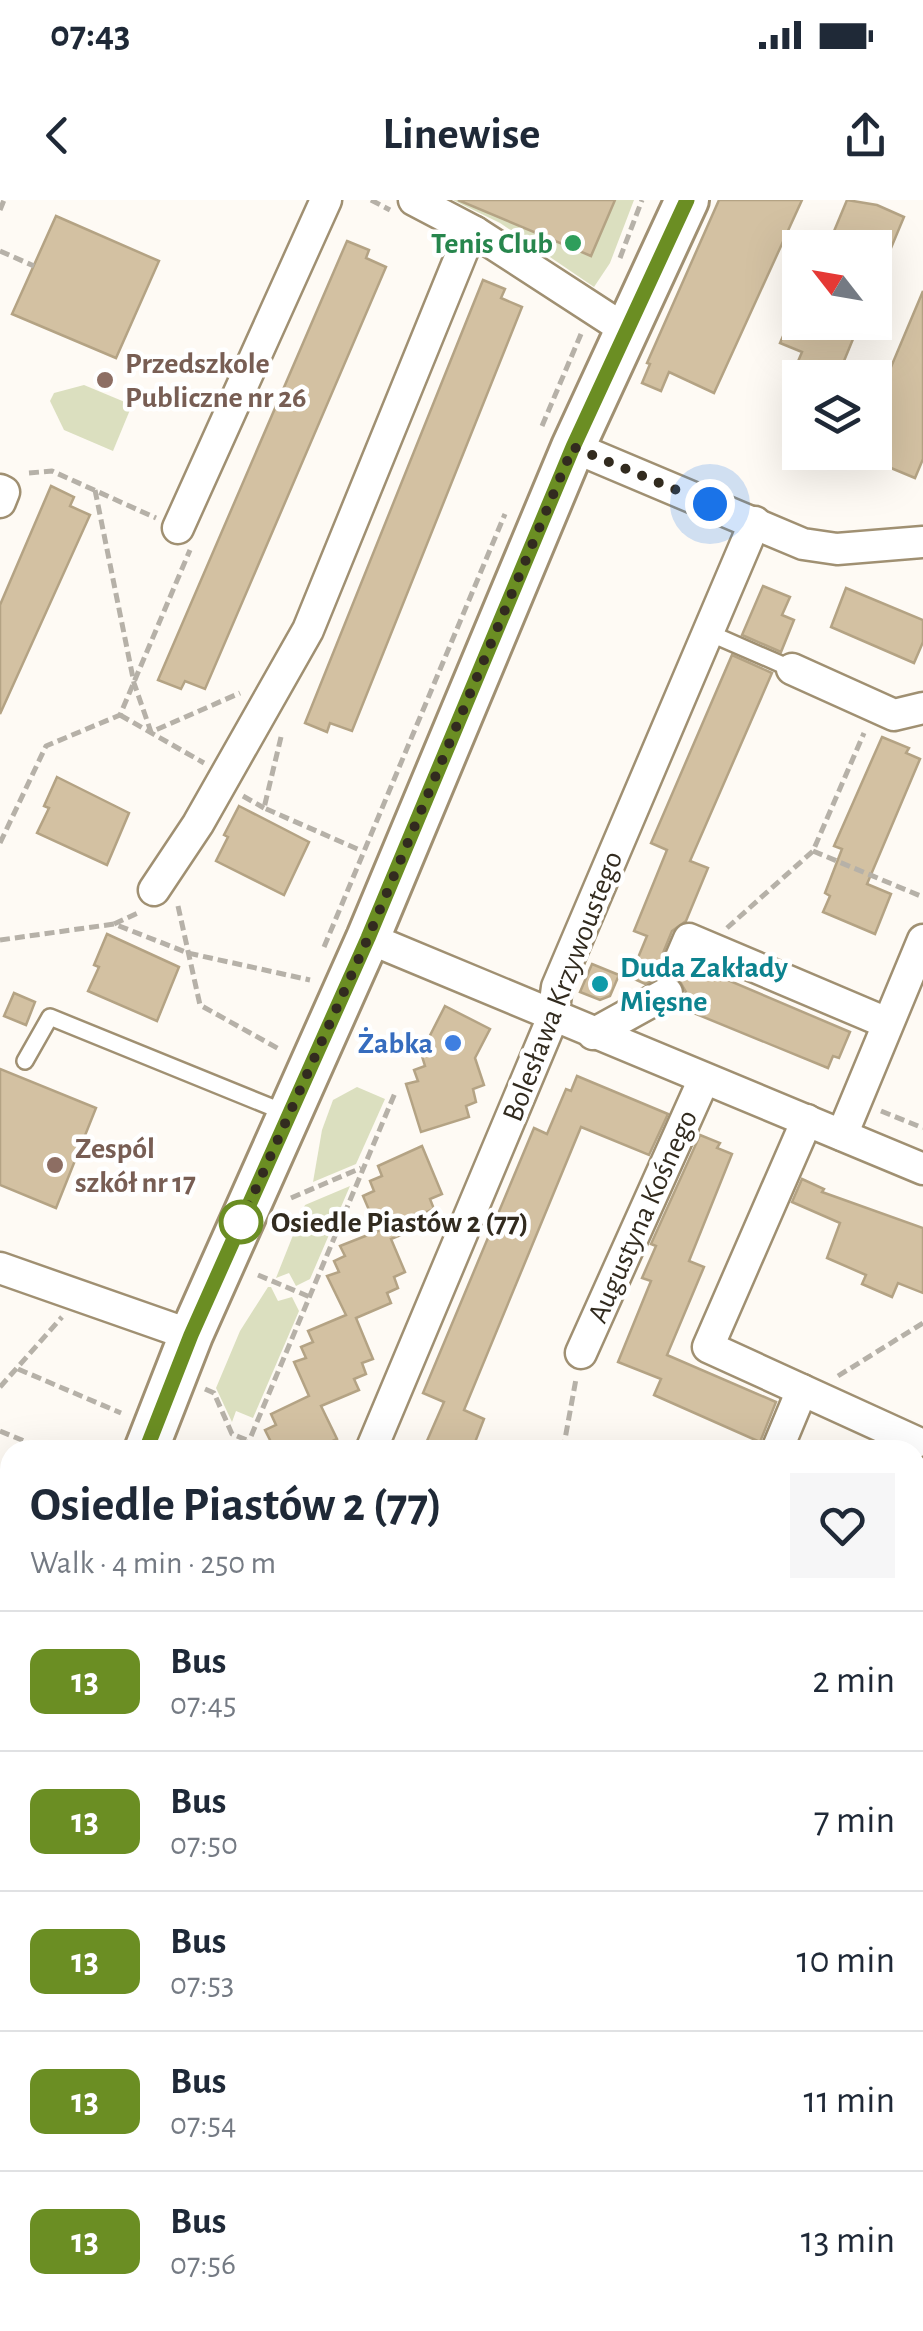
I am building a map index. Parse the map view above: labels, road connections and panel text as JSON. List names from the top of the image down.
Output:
{
  "streets": {
    "street": ["Bolesława Krzywoustego", "Augustyna Kośnego"]
  },
  "crossings": [
    ["Bolesława Krzywoustego", "Augustyna Kośnego"]
  ],
  "places": [
    "Tenis Club",
    "Przedszkole Publiczne nr 26",
    "Duda Zakłady Mięsne",
    "Żabka",
    "Zespól szkół nr 17",
    "Osiedle Piastów 2 (77)"
  ],
  "lines": ["bus line 13"],
  "north": "top left",
  "page": {
    "status": "07:43",
    "header": "Linewise",
    "heading": ["Osiedle Piastów 2 (77)", "Walk · 4 min · 250 m"],
    "list": [
      {
        "mark": "13",
        "name": "Bus",
        "note": "07:45",
        "value": "2 min"
      },
      {
        "mark": "13",
        "name": "Bus",
        "note": "07:50",
        "value": "7 min"
      },
      {
        "mark": "13",
        "name": "Bus",
        "note": "07:53",
        "value": "10 min"
      },
      {
        "mark": "13",
        "name": "Bus",
        "note": "07:54",
        "value": "11 min"
      },
      {
        "mark": "13",
        "name": "Bus",
        "note": "07:56",
        "value": "13 min"
      }
    ]
  }
}
